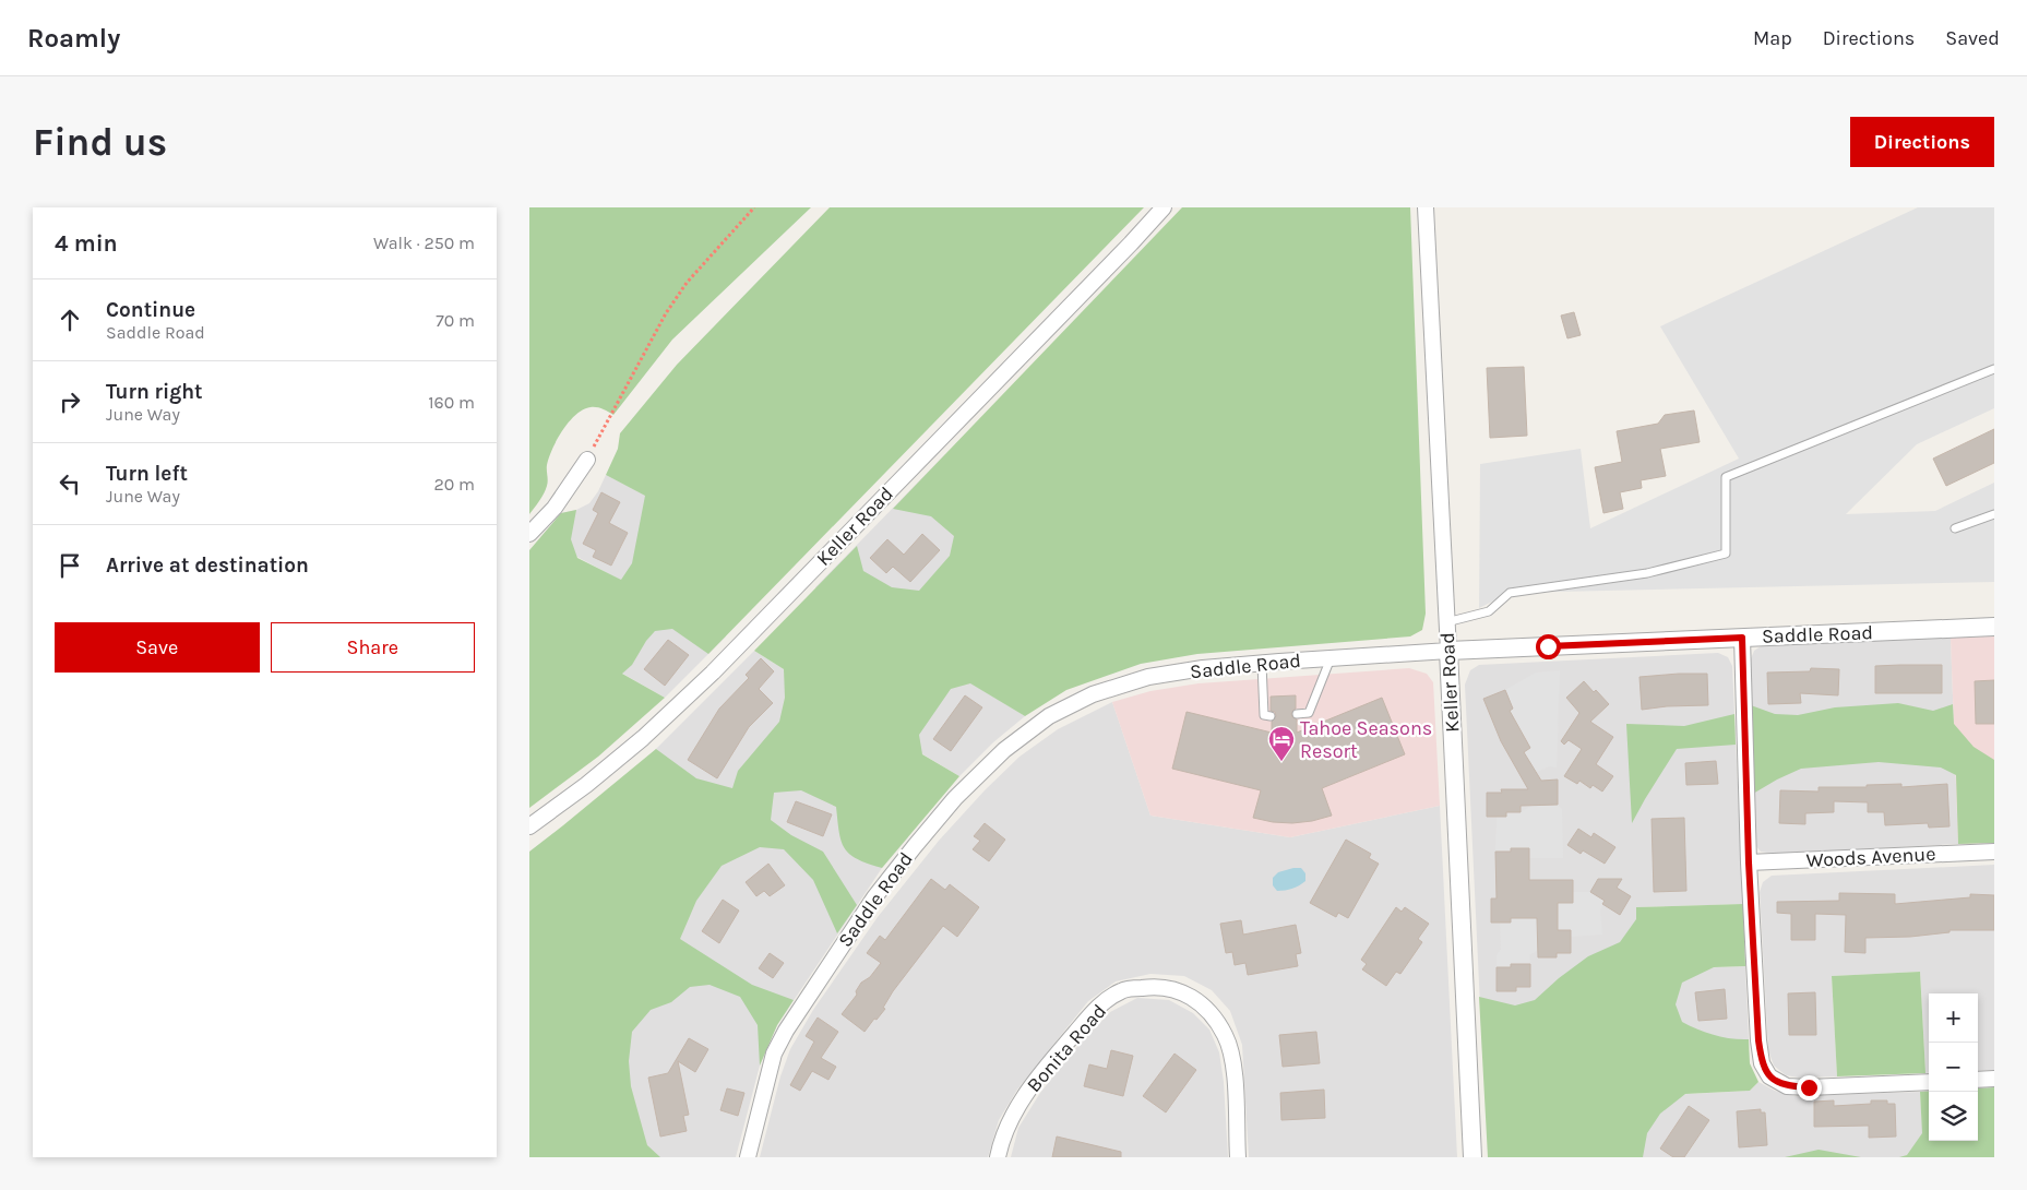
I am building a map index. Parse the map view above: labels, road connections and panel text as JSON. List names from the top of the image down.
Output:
{
  "streets": {
    "street": [
      "Keller Road",
      "Saddle Road",
      "Woods Avenue",
      "Bonita Road"
    ]
  },
  "crossings": [
    ["Keller Road", "Saddle Road"]
  ],
  "places": {
    "hotel": ["Tahoe Seasons Resort"]
  },
  "page": {
    "header": "Roamly",
    "nav": ["Map", "Directions", "Saved"],
    "buttons": [
      "Directions",
      ["Save", "Share"]
    ],
    "title": "Find us",
    "heading": ["4 min", "Walk · 250 m"],
    "list": [
      ["Continue", "Saddle Road", "70 m"],
      ["Turn right", "June Way", "160 m"],
      ["Turn left", "June Way", "20 m"],
      "Arrive at destination"
    ],
    "map_buttons": ["+", "−"]
  }
}
